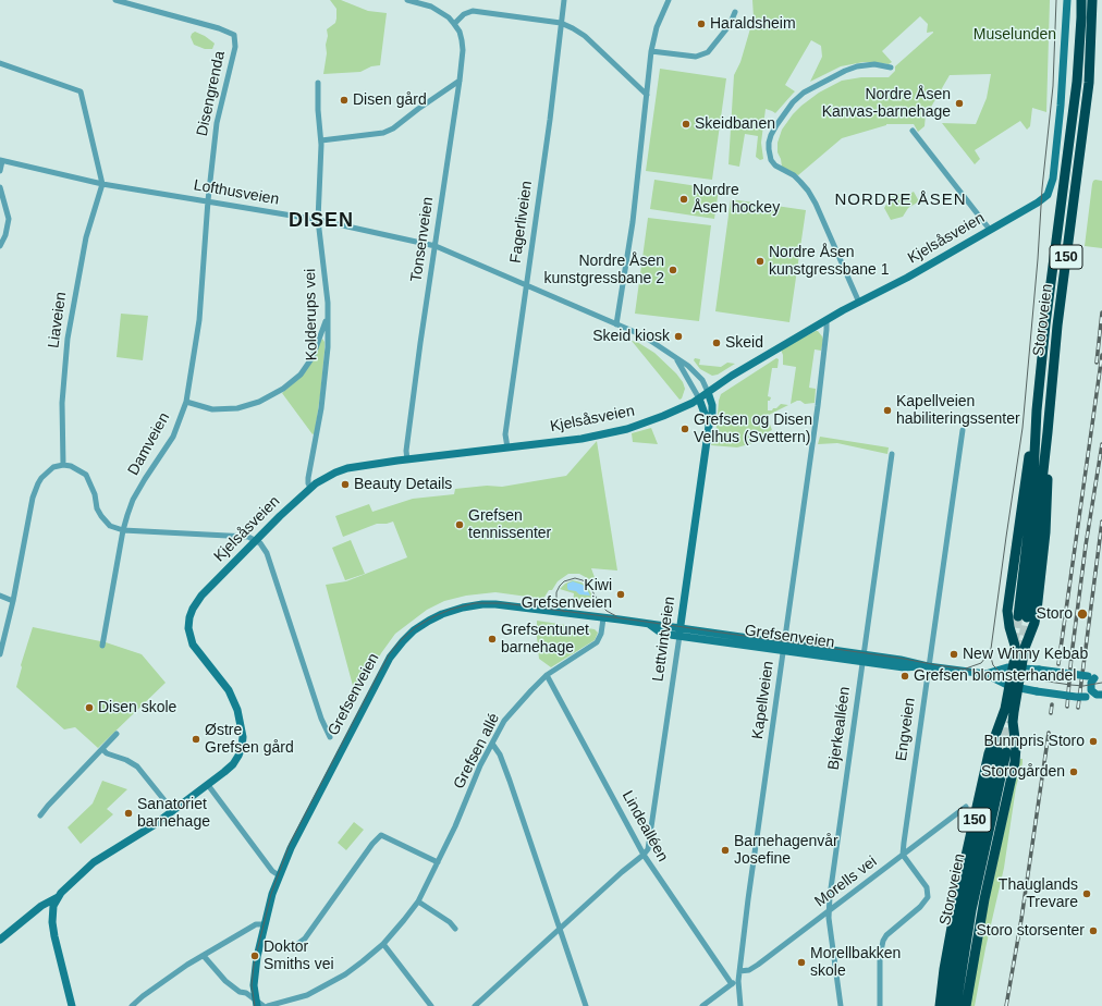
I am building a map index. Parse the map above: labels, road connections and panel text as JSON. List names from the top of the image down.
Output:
{
  "streets": {
    "highway": ["150", "Storoveien"],
    "street": [
      "Disengrenda",
      "Lofthusveien",
      "Fagerliveien",
      "Kjelsåsveien",
      "Tonsenveien",
      "Kolderups vei",
      "Liaveien",
      "Damveien",
      "Grefsenveien",
      "Lettvintveien",
      "Kapellveien",
      "Bjerkealléen",
      "Engveien",
      "Grefsen allé",
      "Lindealléen",
      "Morells vei"
    ]
  },
  "crossings": [
    ["Disengrenda", "Lofthusveien"],
    ["Disengrenda", "Damveien"],
    ["Lofthusveien", "Fagerliveien"],
    ["Lofthusveien", "Kjelsåsveien"],
    ["Lofthusveien", "Tonsenveien"],
    ["Lofthusveien", "Kolderups vei"],
    ["Lofthusveien", "Liaveien"],
    ["Lofthusveien", "Damveien"],
    ["Lofthusveien", "Lettvintveien"],
    ["Fagerliveien", "Kjelsåsveien"],
    ["Kjelsåsveien", "Tonsenveien"],
    ["Kjelsåsveien", "Kolderups vei"],
    ["Kjelsåsveien", "Lettvintveien"],
    ["Kjelsåsveien", "Kapellveien"],
    ["150", "Storoveien"],
    ["150", "Grefsenveien"],
    ["Grefsenveien", "Lettvintveien"],
    ["Grefsenveien", "Kapellveien"],
    ["Grefsenveien", "Bjerkealléen"],
    ["Grefsenveien", "Engveien"],
    ["Grefsenveien", "Grefsen allé"],
    ["Lettvintveien", "Lindealléen"],
    ["Kapellveien", "Morells vei"],
    ["Bjerkealléen", "Morells vei"],
    ["Engveien", "Morells vei"],
    ["Grefsen allé", "Lindealléen"]
  ],
  "districts": ["NORDRE ÅSEN", "DISEN"],
  "parks": ["Muselunden"],
  "places": [
    "Haraldsheim",
    "Disen gård",
    "Nordre Åsen Kanvas-barnehage",
    "Skeidbanen",
    "Nordre Åsen hockey",
    "Nordre Åsen kunstgressbane 1",
    "Nordre Åsen kunstgressbane 2",
    "Skeid kiosk",
    "Skeid",
    "Kapellveien habiliteringssenter",
    "Grefsen og Disen Velhus (Svettern)",
    "Beauty Details",
    "Grefsen tennissenter",
    "Kiwi Grefsenveien",
    "Storo",
    "Grefsentunet barnehage",
    "New Winny Kebab",
    "Grefsen blomsterhandel",
    "Disen skole",
    "Østre Grefsen gård",
    "Bunnpris Storo",
    "Storogården",
    "Sanatoriet barnehage",
    "Barnehagenvår Josefine",
    "Thauglands Trevare",
    "Storo storsenter",
    "Doktor Smiths vei",
    "Morellbakken skole"
  ]
}
